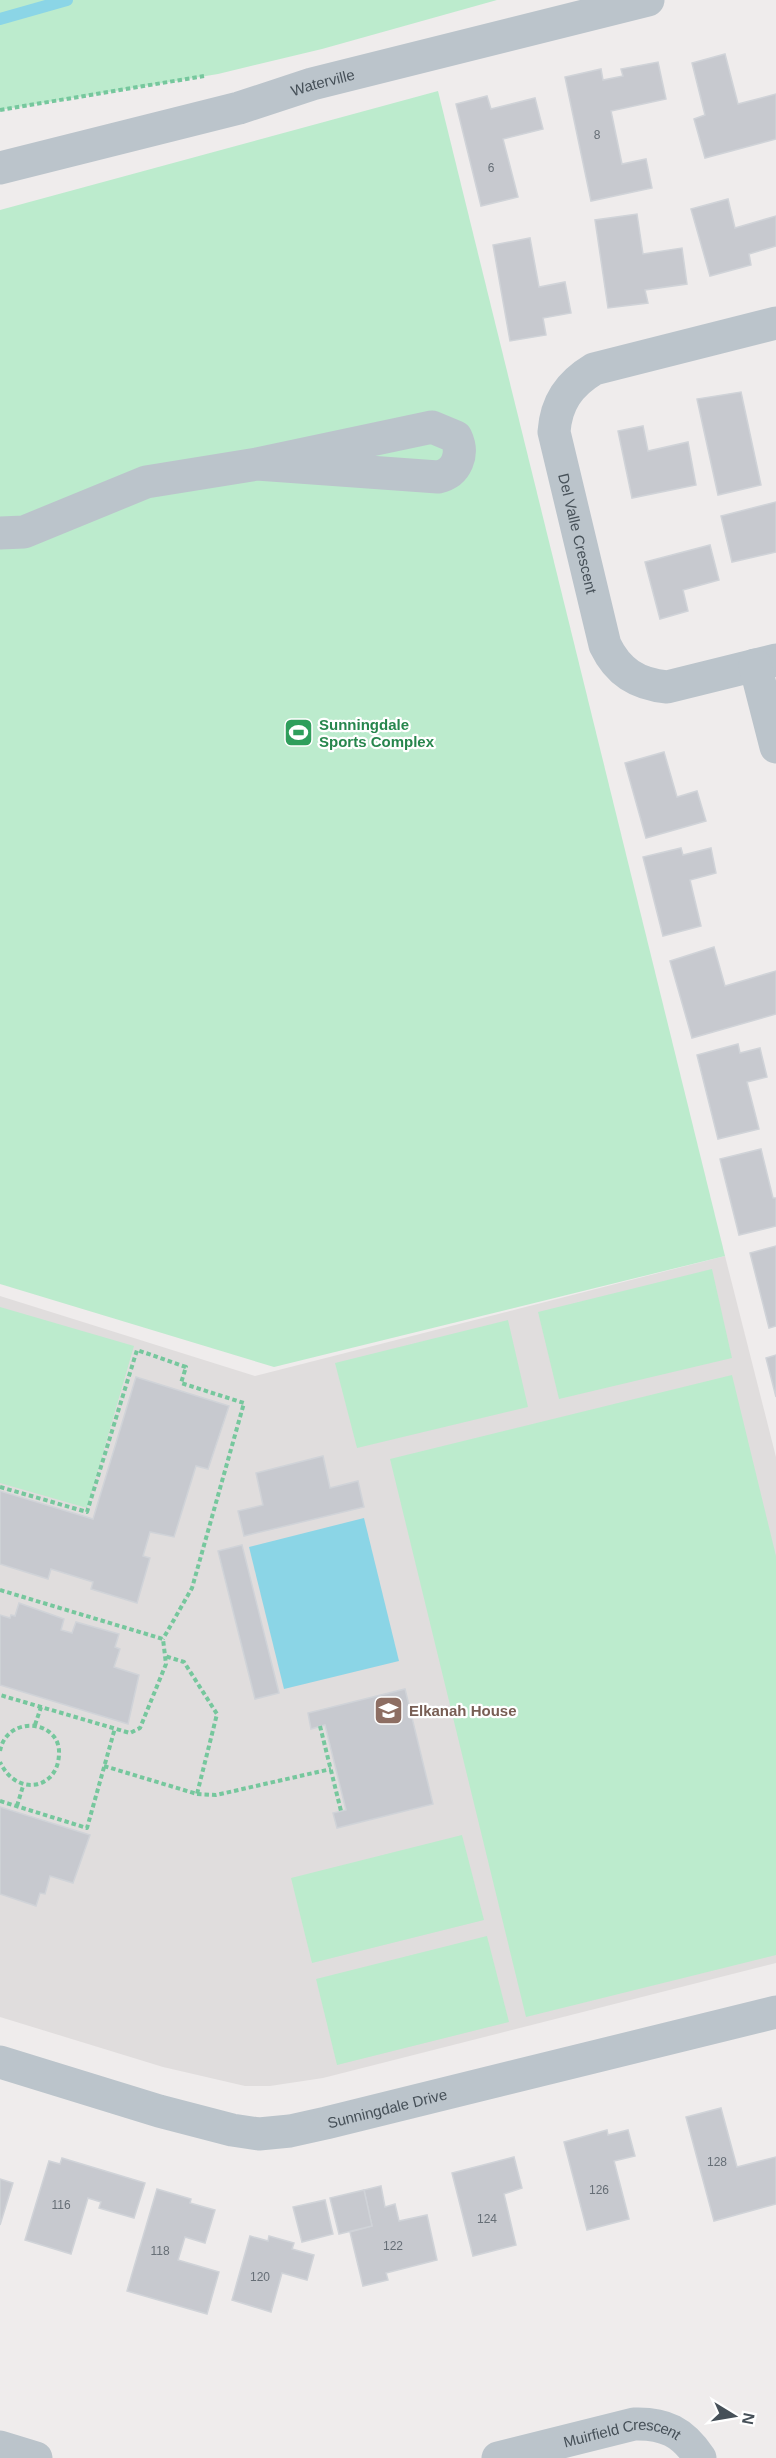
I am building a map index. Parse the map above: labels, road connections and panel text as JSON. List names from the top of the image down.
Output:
{
  "streets": {
    "street": [
      "Waterville",
      "Del Valle Crescent",
      "Sunningdale Drive",
      "Muirfield Crescent"
    ]
  },
  "places": {
    "sports": ["Sunningdale Sports Complex"],
    "school or university": ["Elkanah House"]
  },
  "house_numbers": [
    "8",
    "6",
    "128",
    "126",
    "116",
    "124",
    "122",
    "118",
    "120"
  ],
  "north": "right"
}
